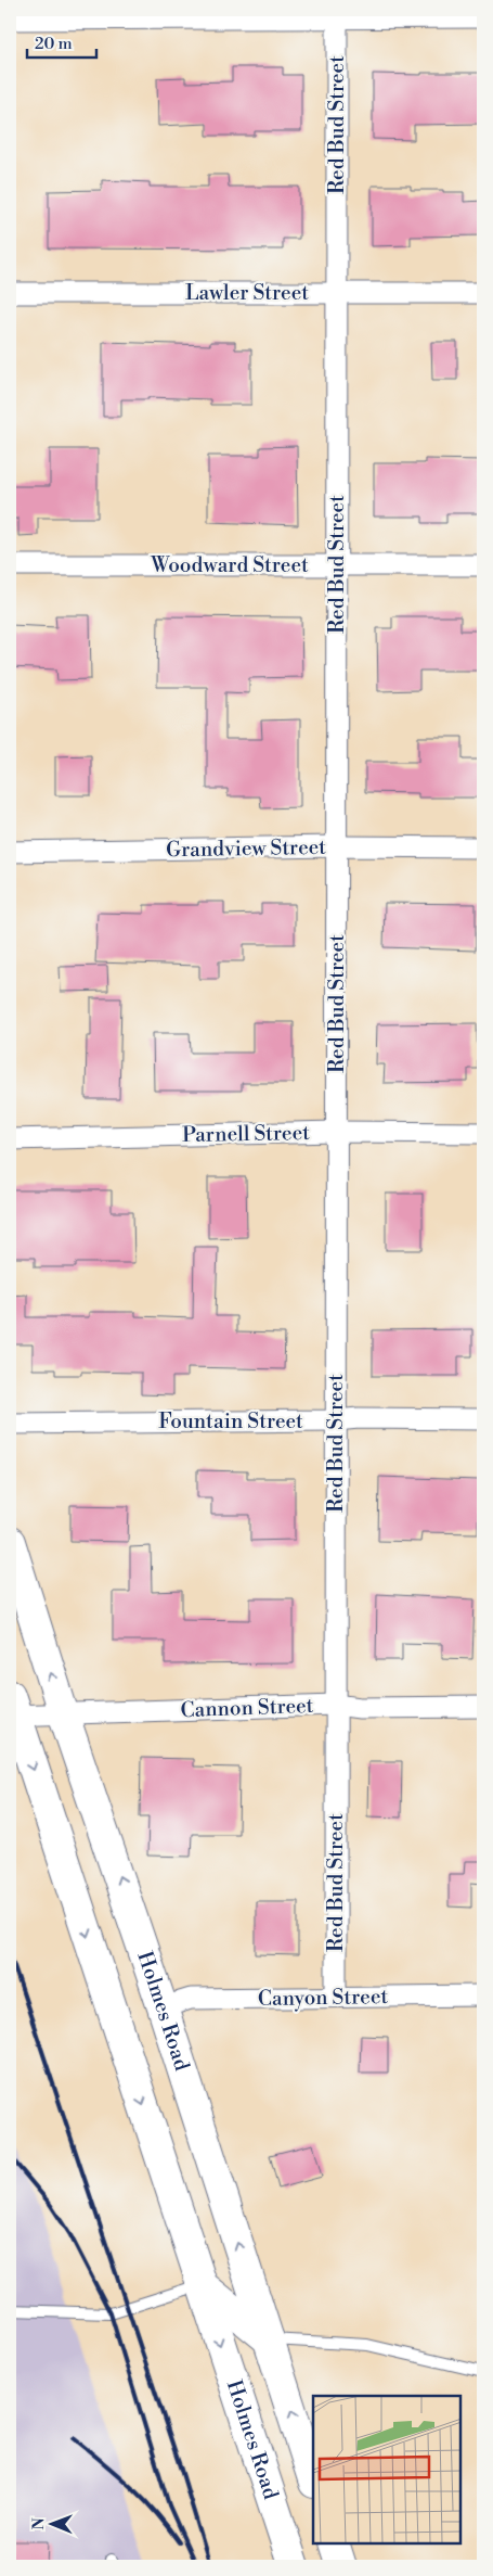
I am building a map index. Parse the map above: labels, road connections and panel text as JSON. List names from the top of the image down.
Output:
{
  "streets": {
    "main road": ["Holmes Road"],
    "street": [
      "Red Bud Street",
      "Lawler Street",
      "Woodward Street",
      "Grandview Street",
      "Parnell Street",
      "Fountain Street",
      "Cannon Street",
      "Canyon Street"
    ]
  },
  "crossings": [
    ["Red Bud Street", "Lawler Street"],
    ["Red Bud Street", "Woodward Street"],
    ["Red Bud Street", "Grandview Street"],
    ["Red Bud Street", "Parnell Street"],
    ["Red Bud Street", "Fountain Street"],
    ["Red Bud Street", "Cannon Street"],
    ["Red Bud Street", "Canyon Street"],
    ["Cannon Street", "Holmes Road"],
    ["Canyon Street", "Holmes Road"]
  ],
  "scale_bar": "20 m",
  "north": "left"
}
